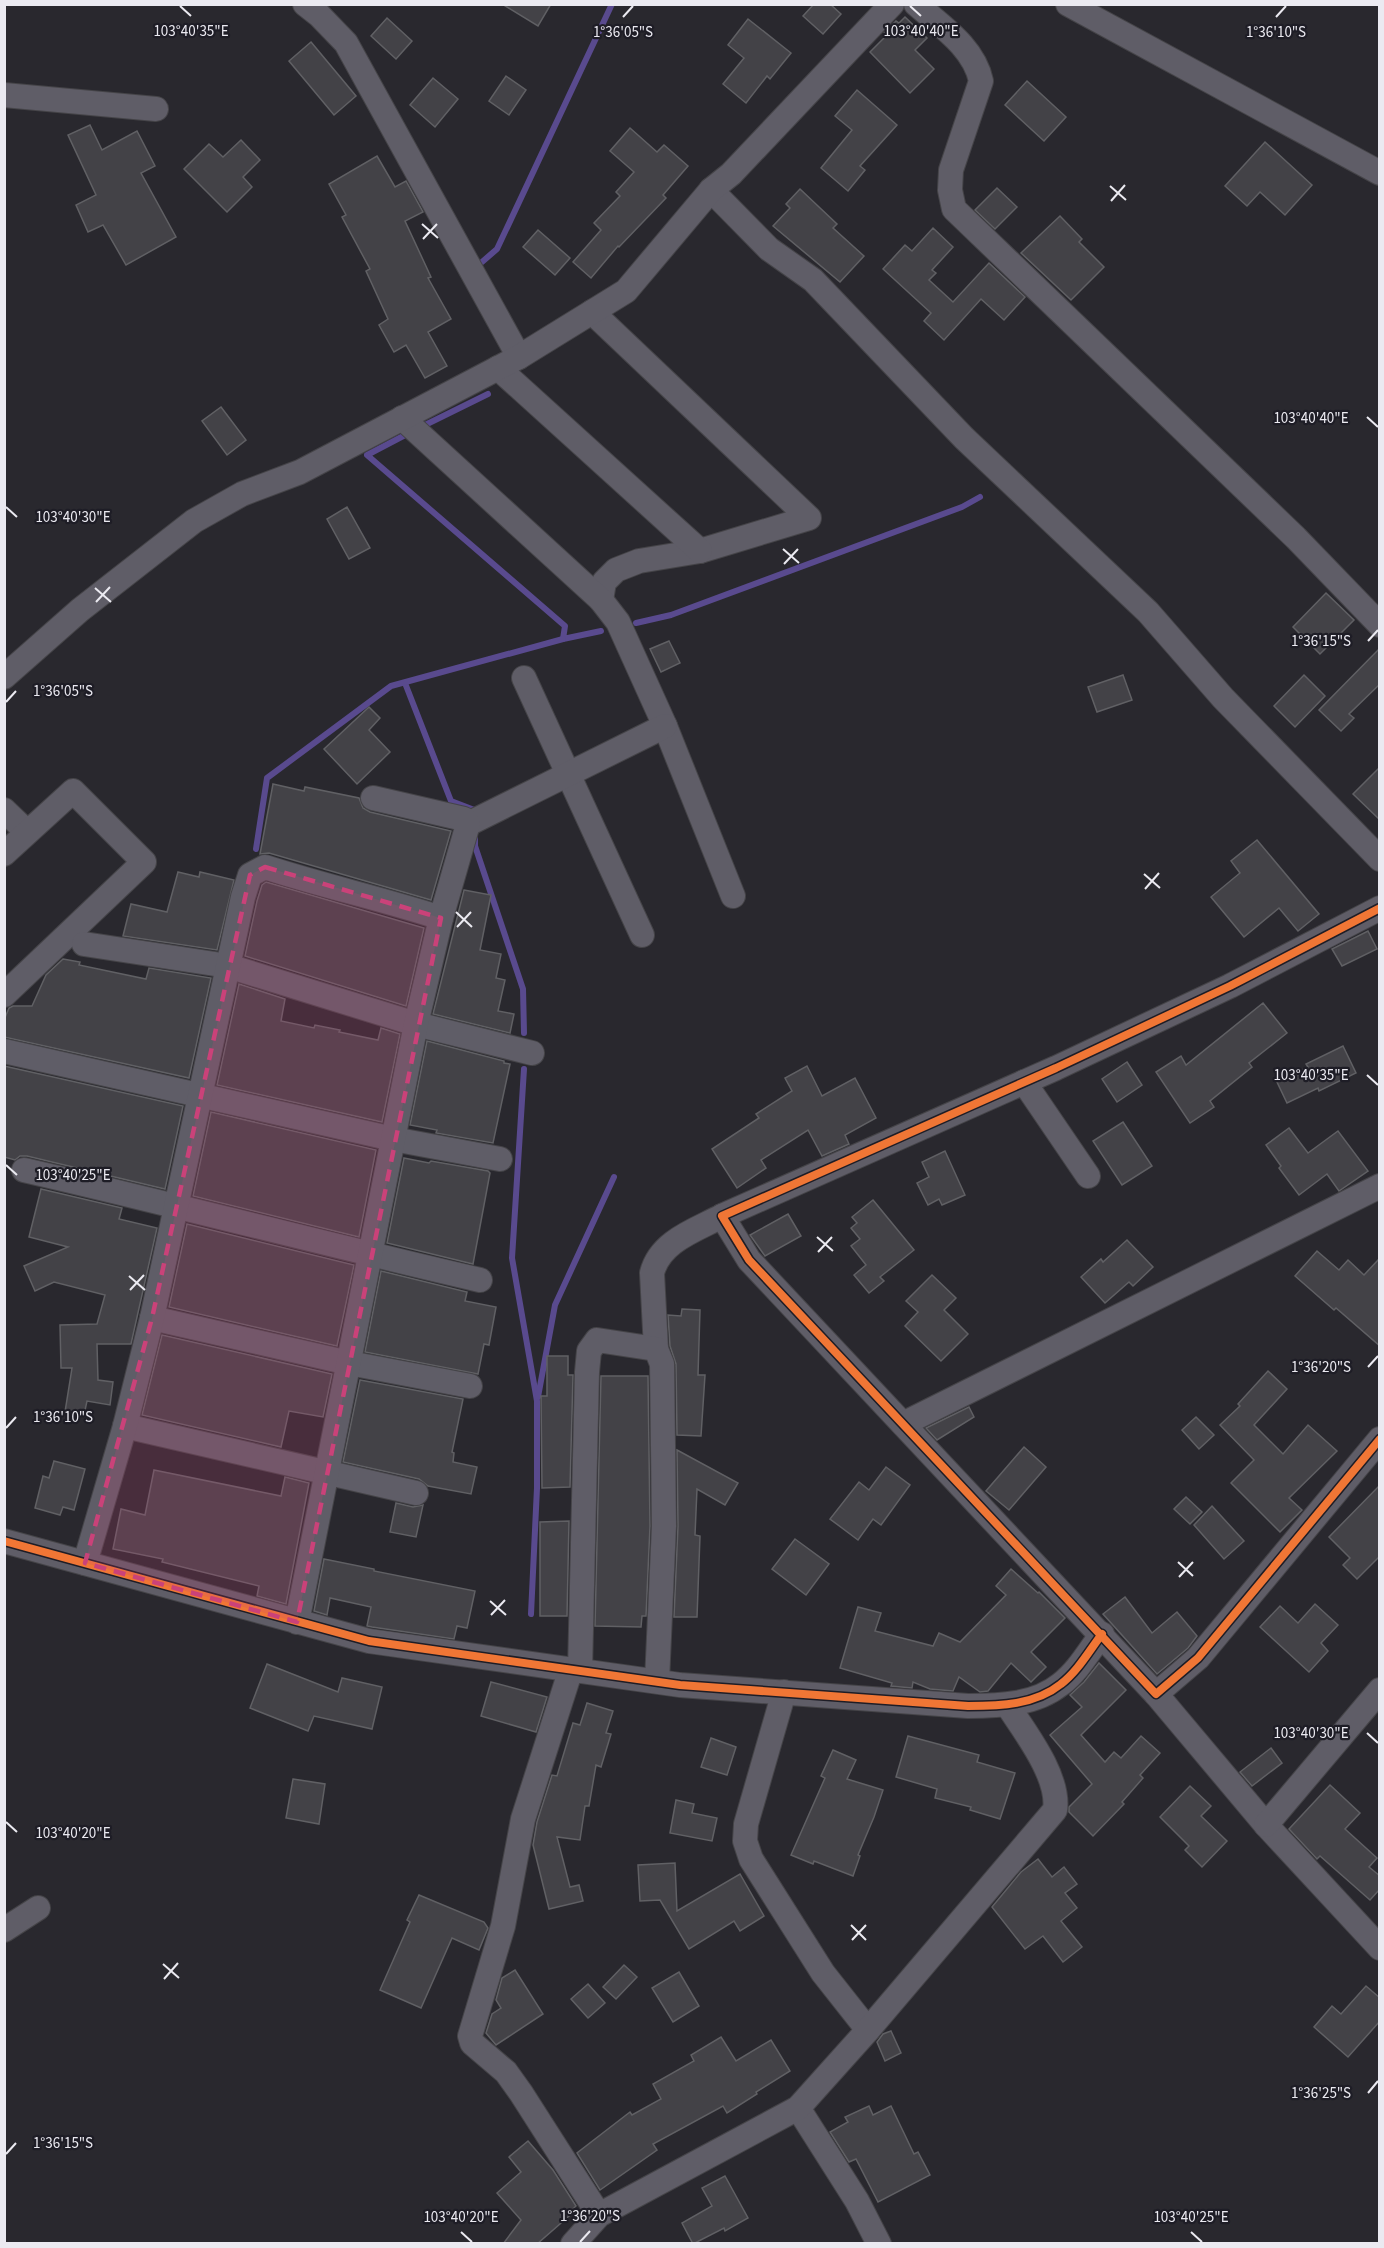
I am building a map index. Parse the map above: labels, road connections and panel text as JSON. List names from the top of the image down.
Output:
{
  "coordinates": [
    "103°40'35\"E",
    "103°40'40\"E",
    "1°36'05\"S",
    "1°36'10\"S",
    "103°40'30\"E",
    "1°36'15\"S",
    "103°40'25\"E",
    "1°36'20\"S",
    "103°40'20\"E",
    "1°36'25\"S"
  ]
}
